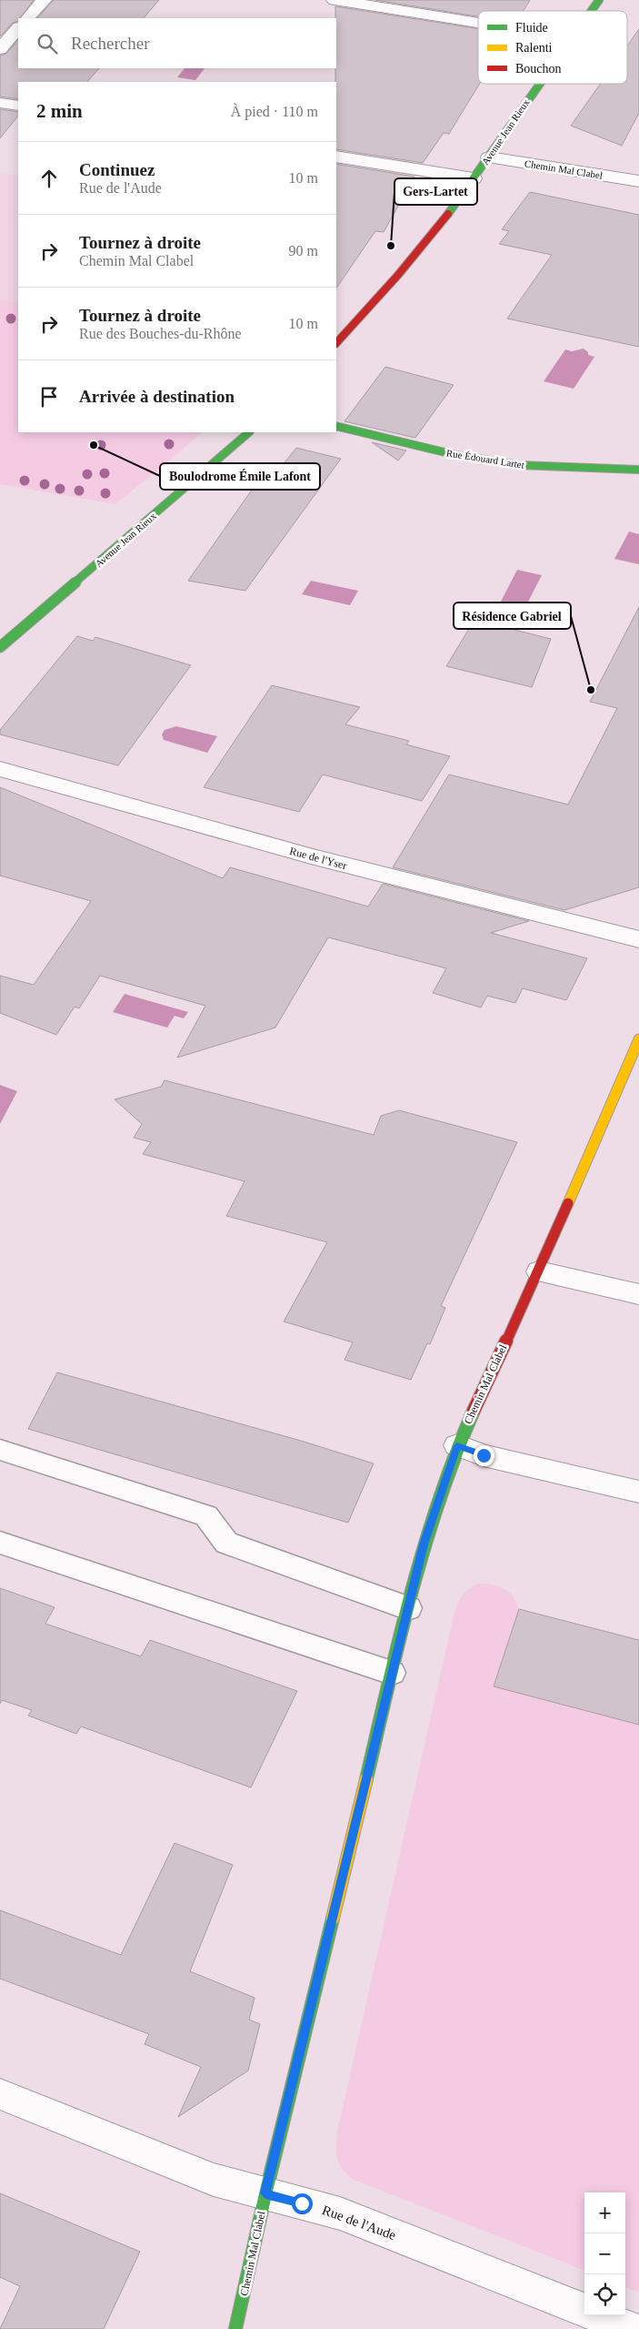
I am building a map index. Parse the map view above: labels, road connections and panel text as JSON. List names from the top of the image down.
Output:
{
  "streets": {
    "street": [
      "Avenue Jean Rieux",
      "Chemin Mal Clabel",
      "Rue Édouard Lartet",
      "Rue de l'Yser",
      "Rue de l'Aude"
    ]
  },
  "crossings": [
    ["Avenue Jean Rieux", "Chemin Mal Clabel"],
    ["Chemin Mal Clabel", "Rue de l'Aude"]
  ],
  "places": ["Gers-Lartet", "Boulodrome Émile Lafont", "Résidence Gabriel"],
  "legend": ["Fluide", "Ralenti", "Bouchon"],
  "page": {
    "search": "Rechercher",
    "heading": ["2 min", "À pied · 110 m"],
    "list": [
      ["Continuez", "Rue de l'Aude", "10 m"],
      ["Tournez à droite", "Chemin Mal Clabel", "90 m"],
      ["Tournez à droite", "Rue des Bouches-du-Rhône", "10 m"],
      "Arrivée à destination"
    ],
    "map_buttons": ["+", "−"]
  }
}
